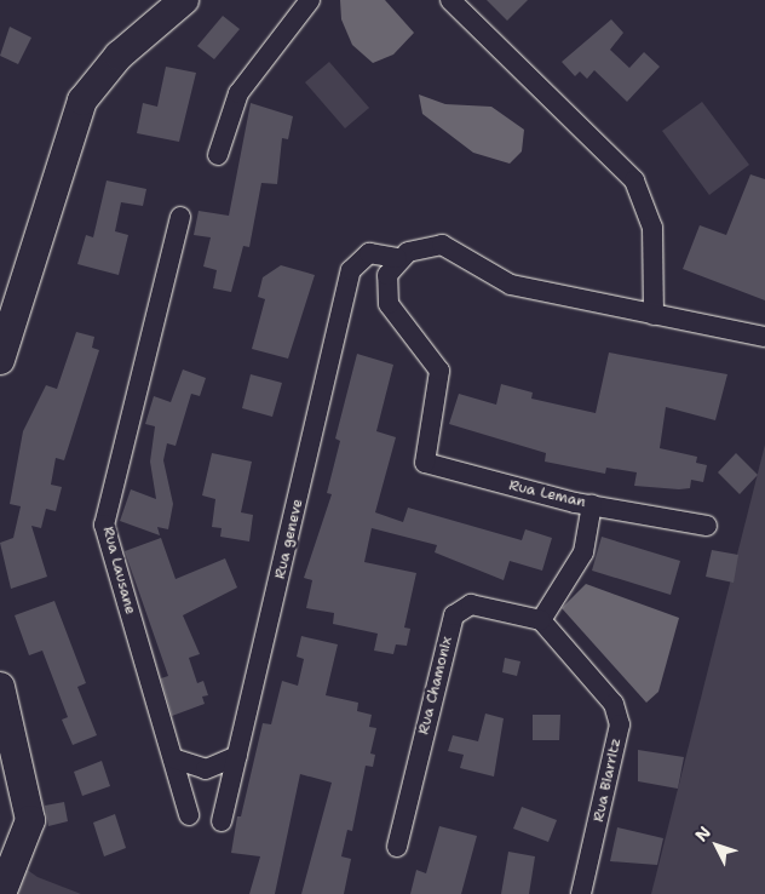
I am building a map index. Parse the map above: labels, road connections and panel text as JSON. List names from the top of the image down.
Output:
{
  "streets": {
    "street": [
      "Rua Leman",
      "Rua geneve",
      "Rua Lausane",
      "Rua Chamonix",
      "Rua Biarritz"
    ]
  },
  "crossings": [
    ["Rua Leman", "Rua geneve"],
    ["Rua Chamonix", "Rua Biarritz"]
  ],
  "north": "top left"
}
